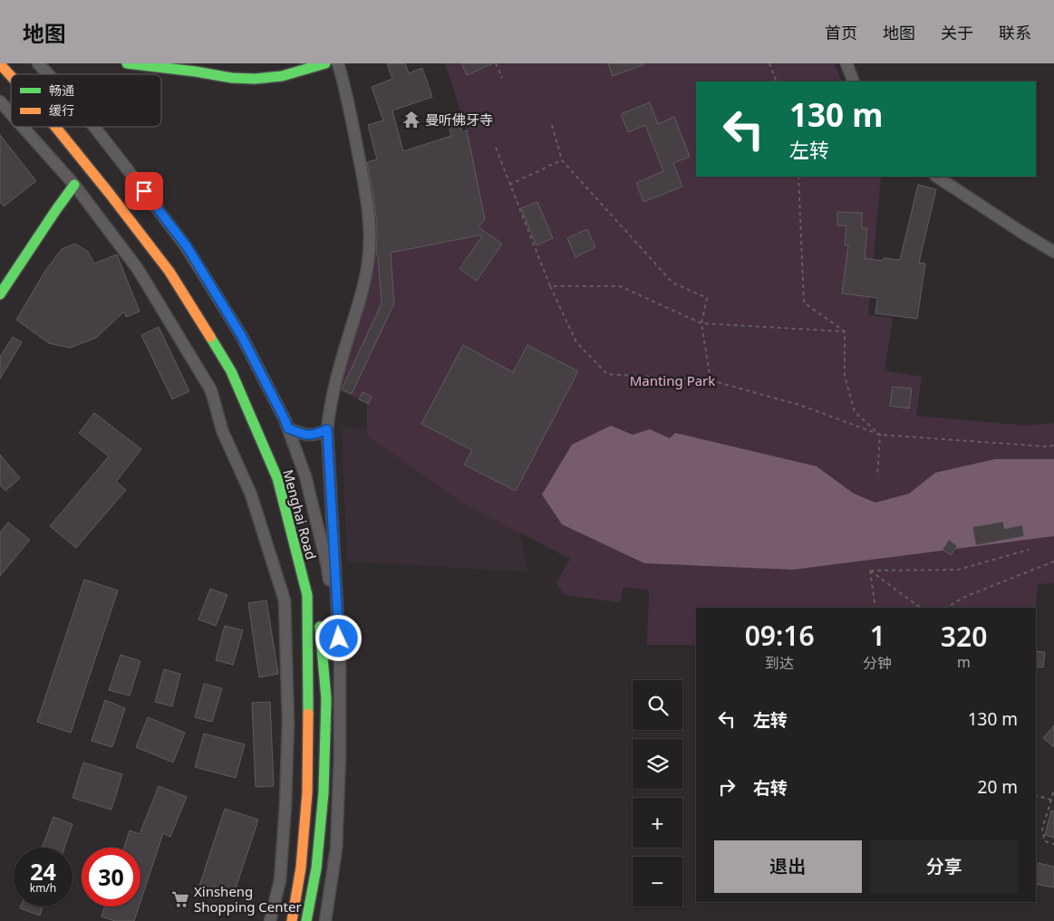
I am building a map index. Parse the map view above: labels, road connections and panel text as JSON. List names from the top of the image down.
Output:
{
  "streets": {
    "main road": ["Menghai Road"]
  },
  "parks": ["Manting Park"],
  "places": {
    "temple": ["曼听佛牙寺"],
    "supermarket": ["Xinsheng Shopping Center"]
  },
  "legend": ["畅通", "缓行"],
  "page": {
    "header": "地图",
    "nav": [
      "首页",
      "地图",
      "关于",
      "联系"
    ],
    "turn": ["130 m", "左转"],
    "eta": [
      "09:16",
      "到达",
      "1",
      "分钟",
      "320",
      "m"
    ],
    "map_buttons": ["+", "−"],
    "list": [
      {
        "name": "左转",
        "value": "130 m"
      },
      {
        "name": "右转",
        "value": "20 m"
      }
    ],
    "buttons": ["退出", "分享"],
    "speed": "24 km/h",
    "limit": "30"
  }
}
